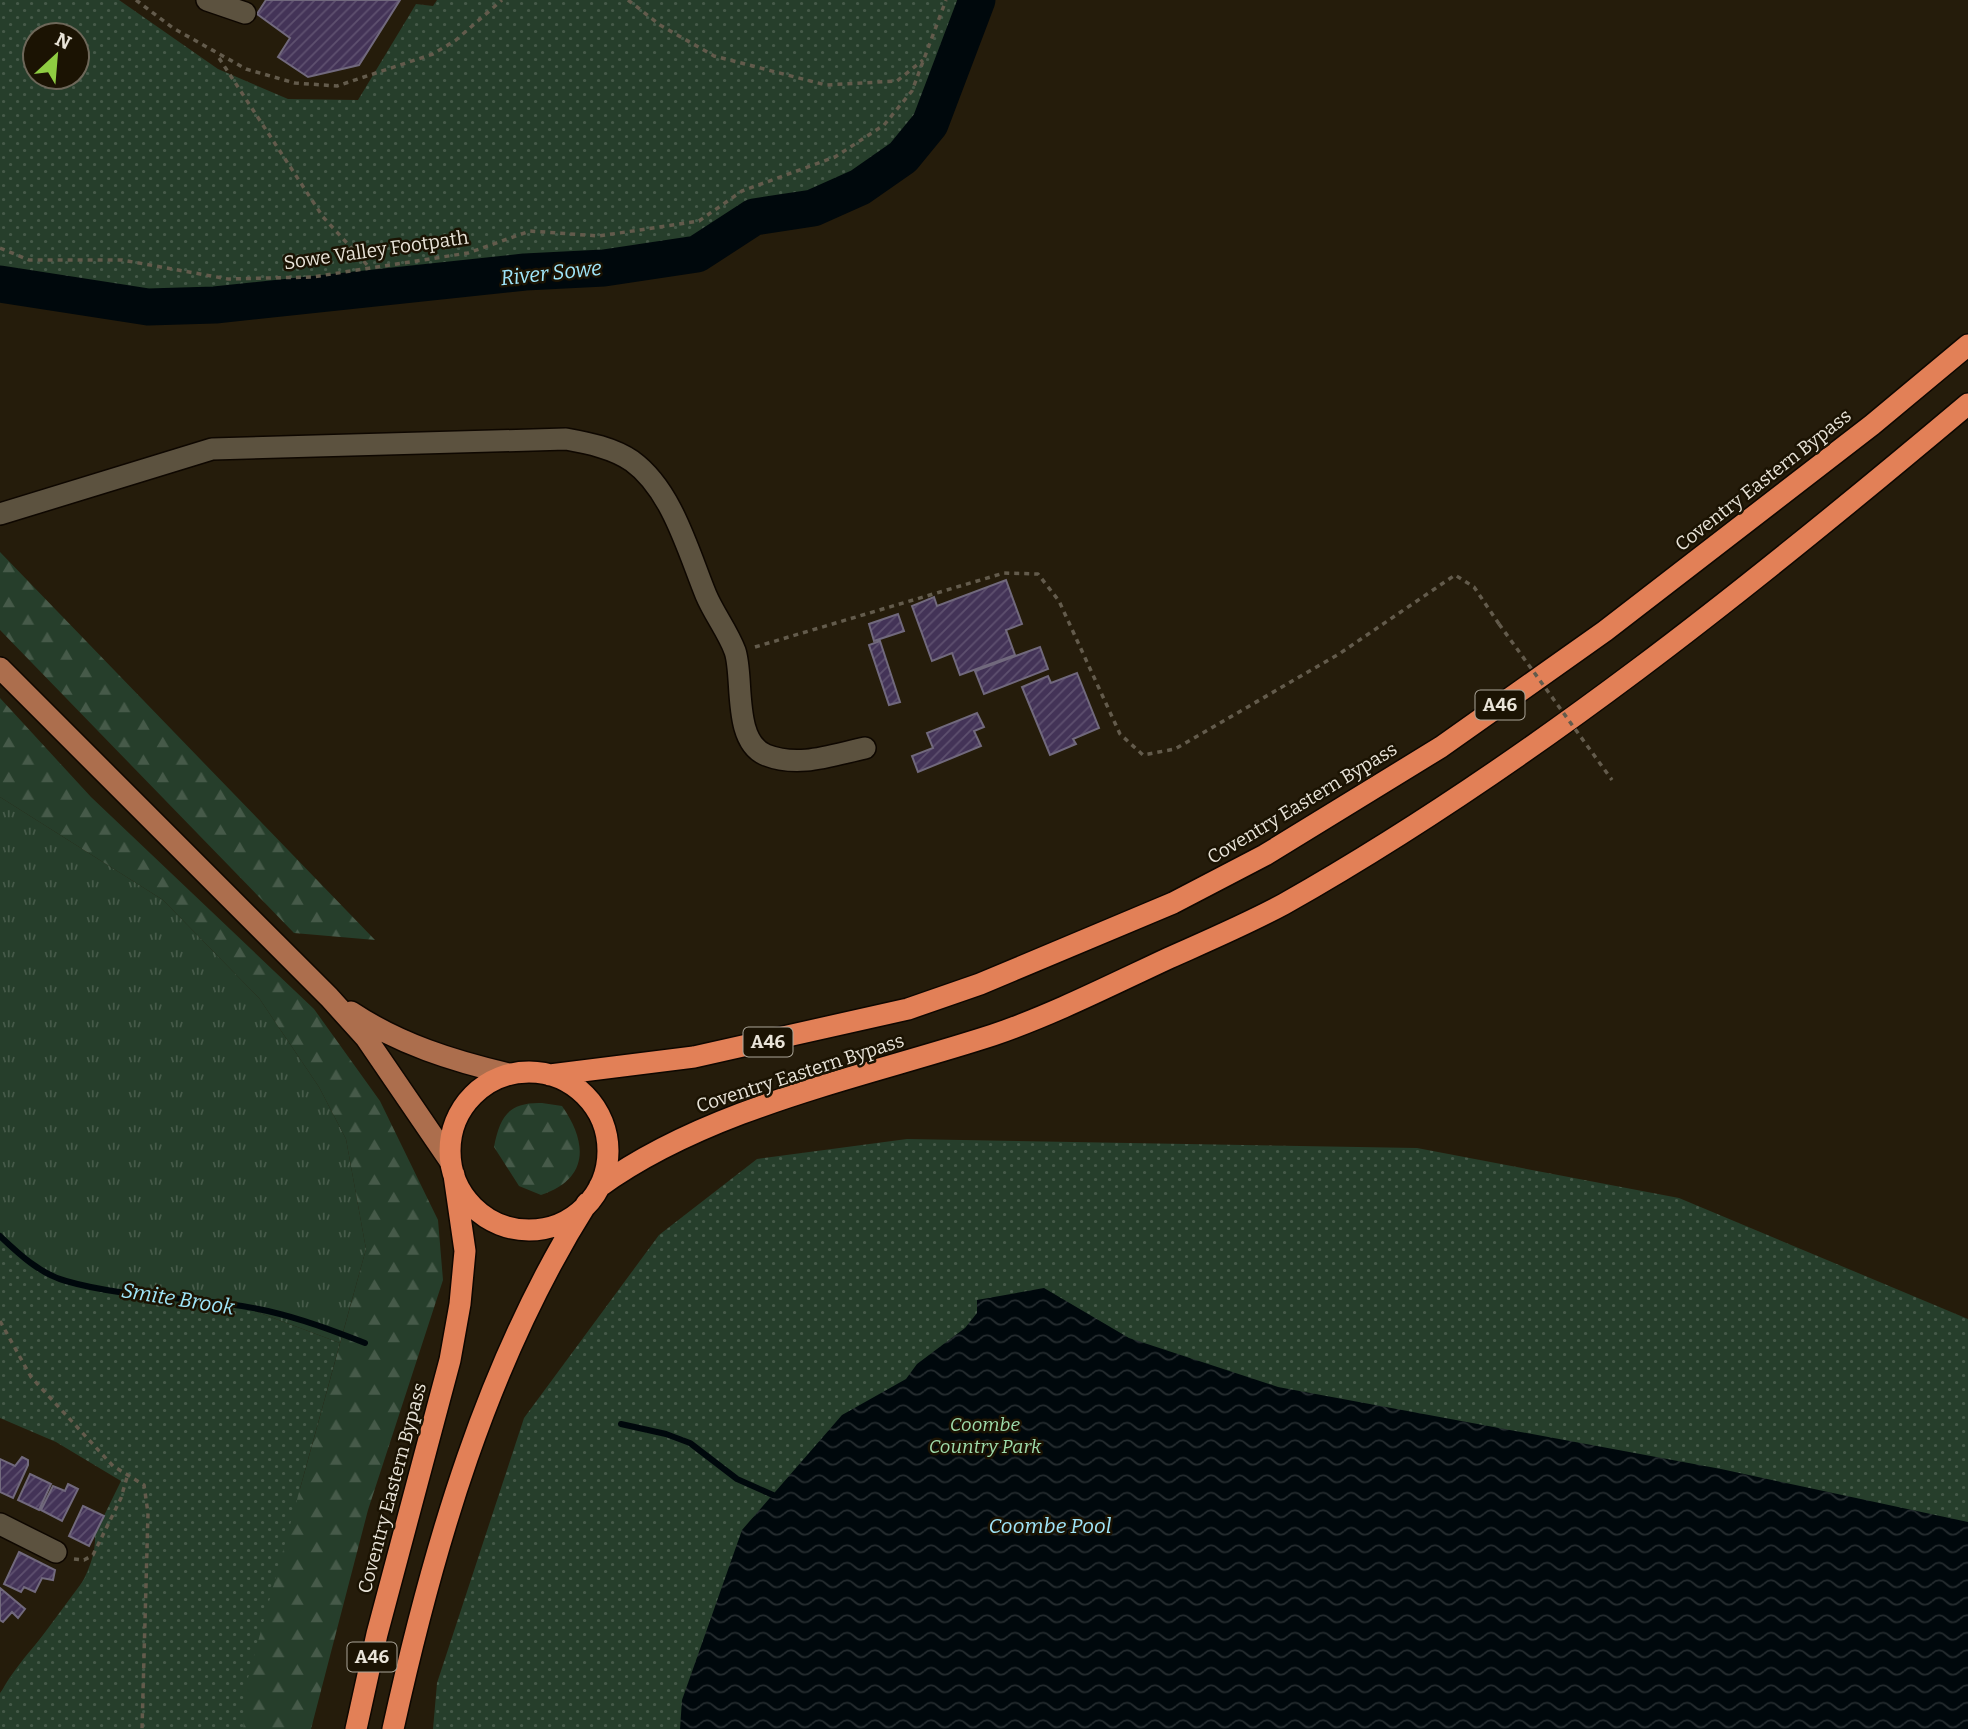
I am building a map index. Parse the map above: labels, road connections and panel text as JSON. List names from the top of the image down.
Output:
{
  "streets": {
    "highway": ["Coventry Eastern Bypass", "A46"],
    "path": ["Sowe Valley Footpath"]
  },
  "water": ["River Sowe", "Smite Brook", "Coombe Pool"],
  "parks": ["Coombe Country Park"],
  "north": "top right"
}
